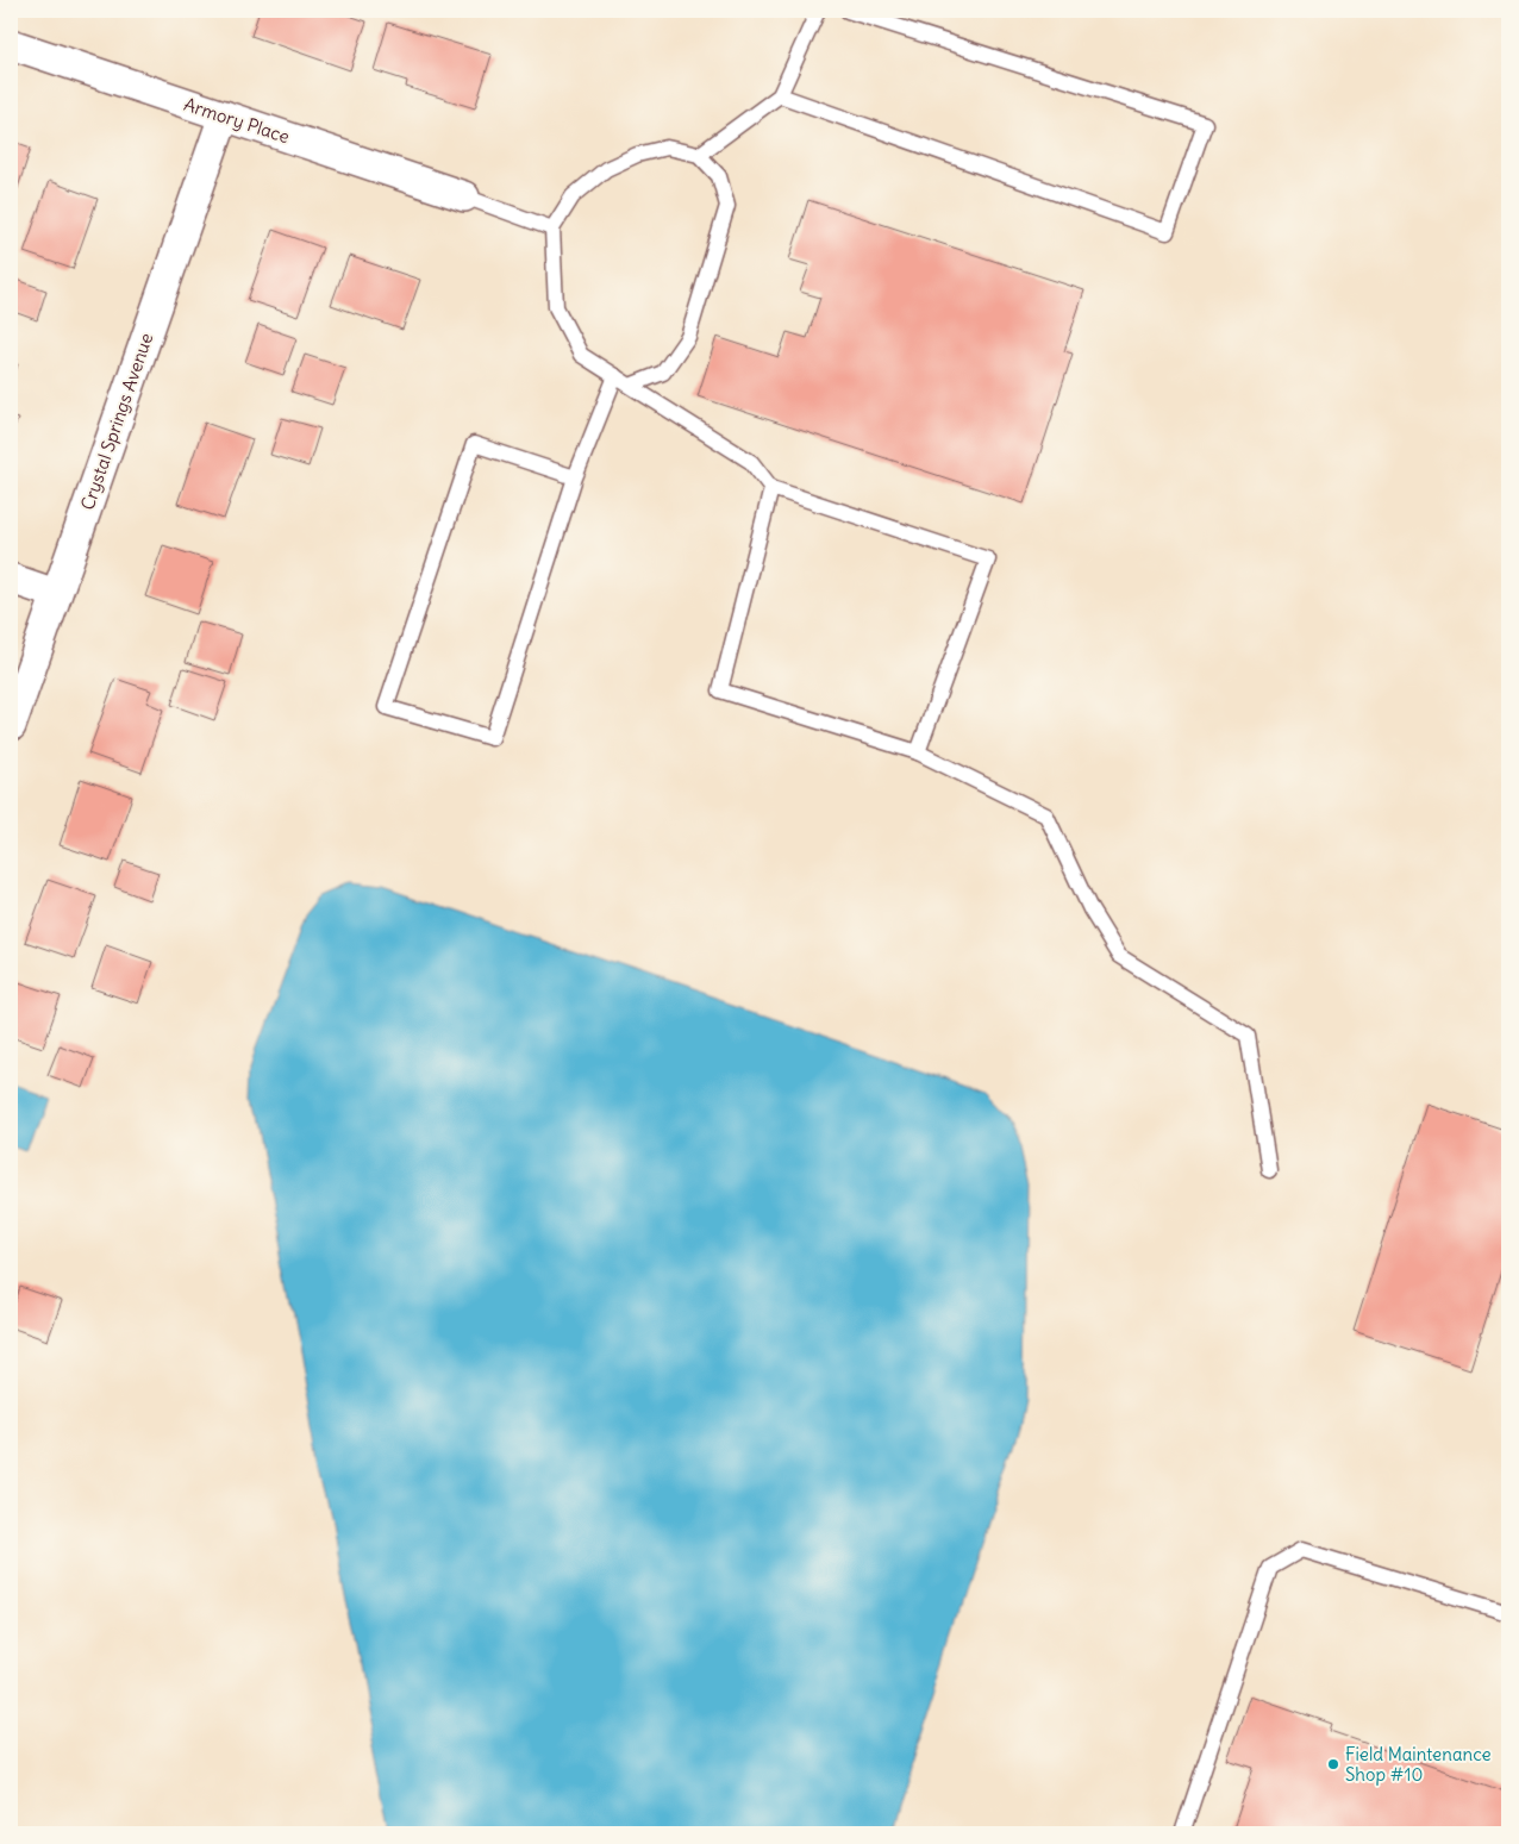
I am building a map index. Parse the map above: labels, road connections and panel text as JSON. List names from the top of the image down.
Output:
{
  "streets": {
    "street": ["Armory Place", "Crystal Springs Avenue"]
  },
  "crossings": [
    ["Armory Place", "Crystal Springs Avenue"]
  ],
  "places": ["Field Maintenance Shop #10"]
}
